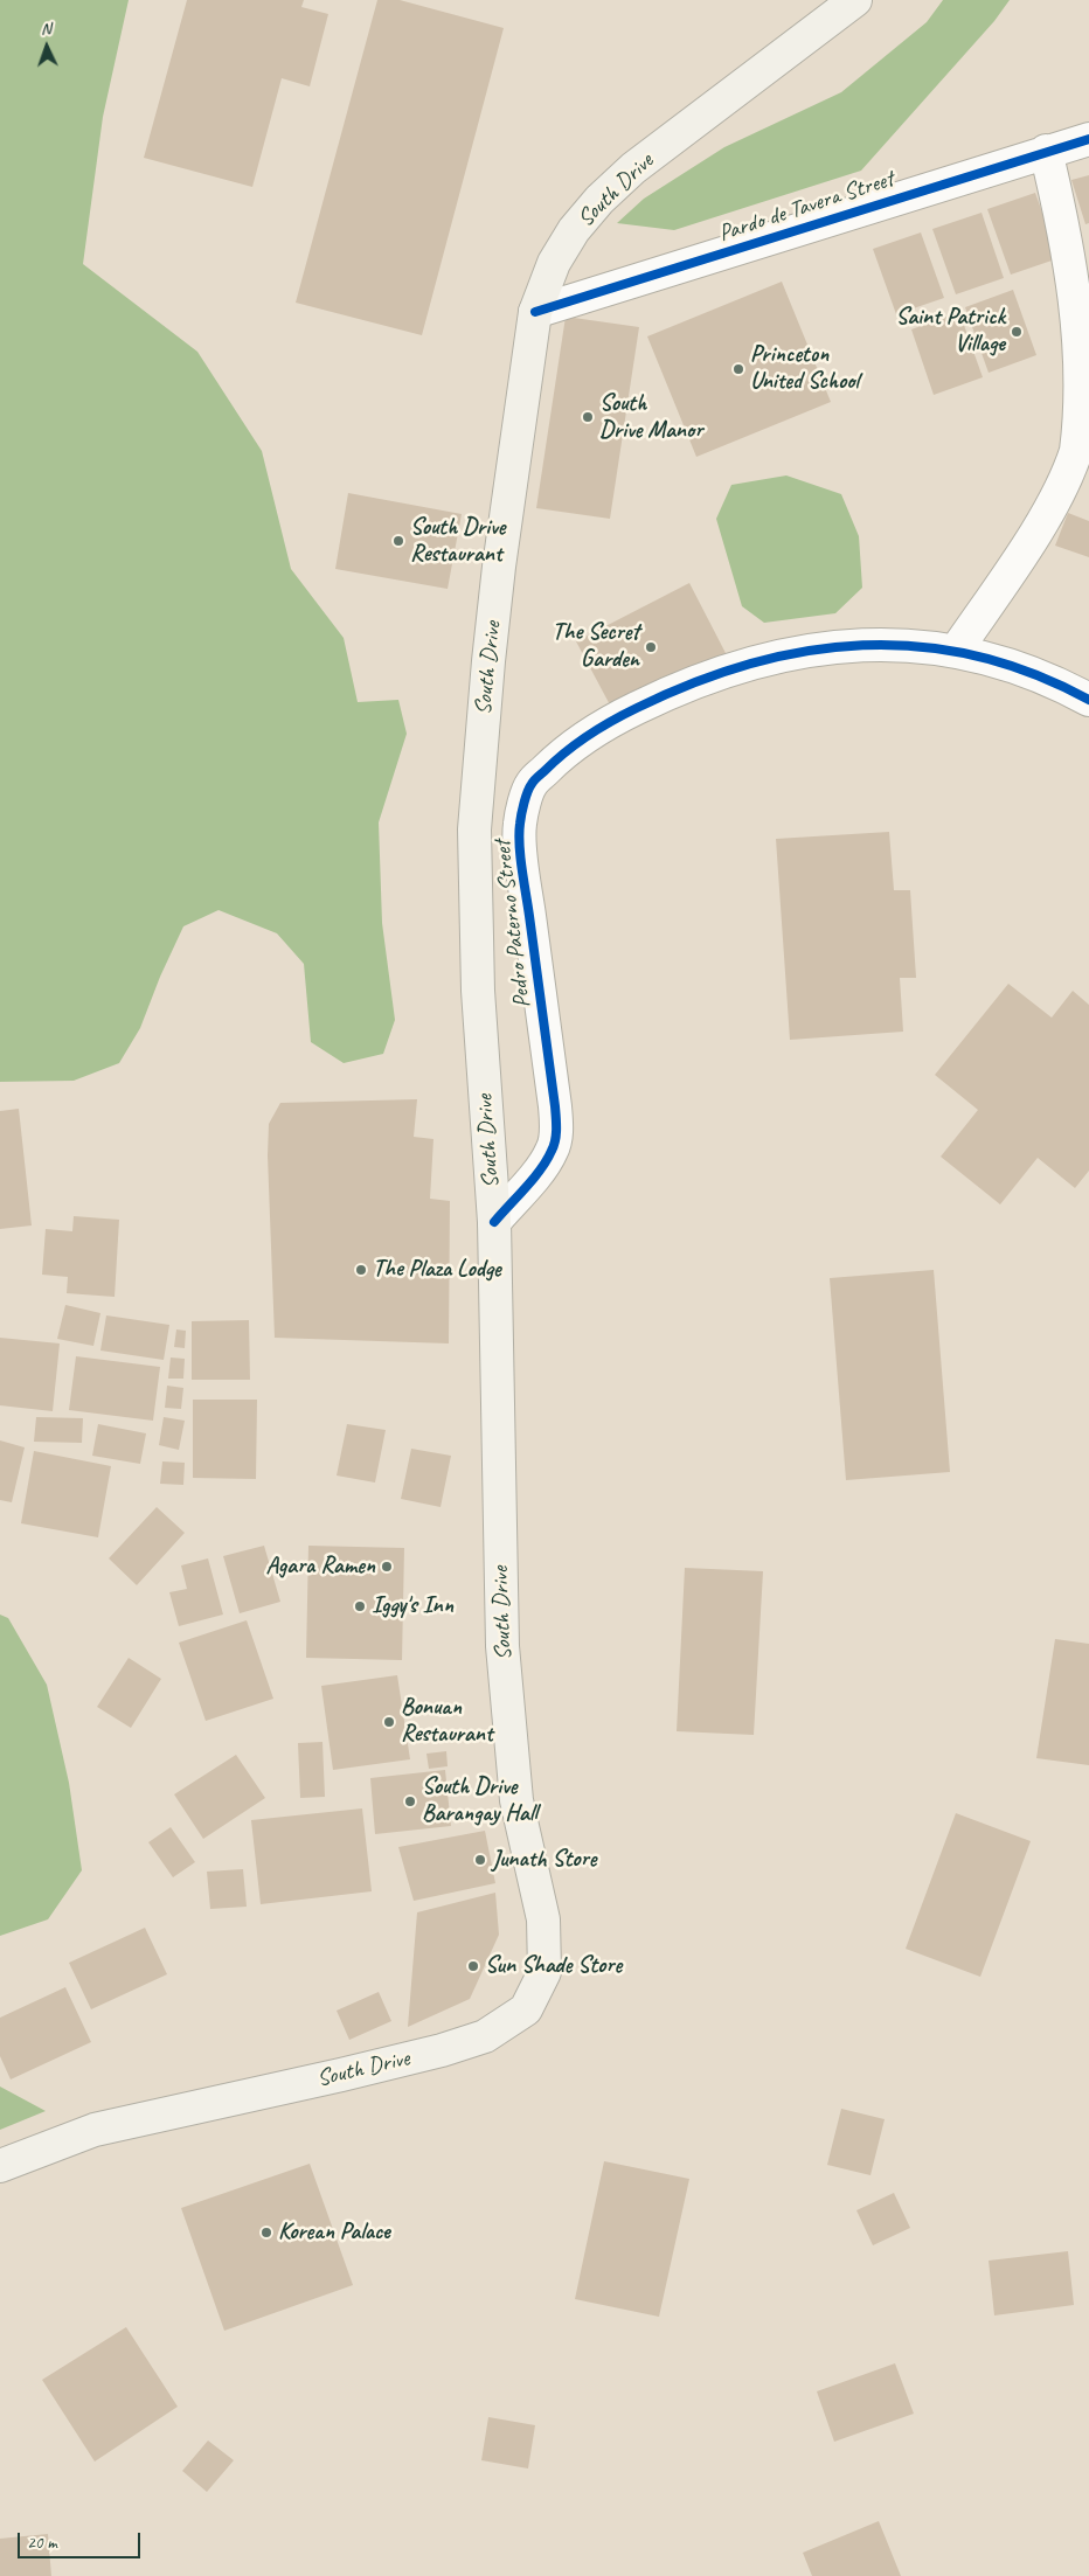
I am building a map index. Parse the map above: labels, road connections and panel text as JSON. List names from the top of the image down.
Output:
{
  "streets": {
    "main road": ["South Drive"],
    "street": ["Pardo de Tavera Street", "Pedro Paterno Street"]
  },
  "crossings": [
    ["South Drive", "Pardo de Tavera Street"],
    ["South Drive", "Pedro Paterno Street"]
  ],
  "places": [
    "Saint Patrick Village",
    "Princeton United School",
    "South Drive Manor",
    "South Drive Restaurant",
    "The Secret Garden",
    "The Plaza Lodge",
    "Agara Ramen",
    "Iggy's Inn",
    "Bonuan Restaurant",
    "South Drive Barangay Hall",
    "Junath Store",
    "Sun Shade Store",
    "Korean Palace"
  ],
  "scale_bar": "20 m",
  "north": "top"
}
